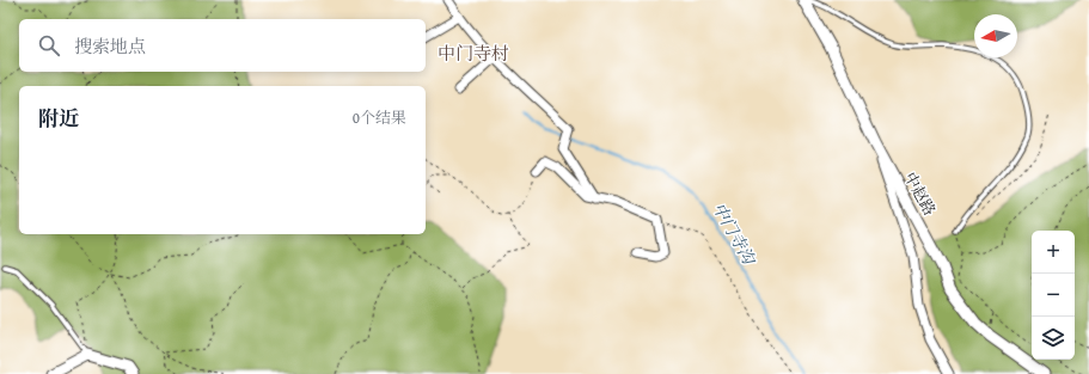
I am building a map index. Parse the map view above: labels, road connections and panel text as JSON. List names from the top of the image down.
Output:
{
  "streets": {
    "street": ["中赵路"]
  },
  "districts": ["中门寺村"],
  "water": ["中门寺沟"],
  "north": "left",
  "page": {
    "search": "搜索地点",
    "heading": ["附近", "0个结果"],
    "map_buttons": ["+", "−"]
  }
}
